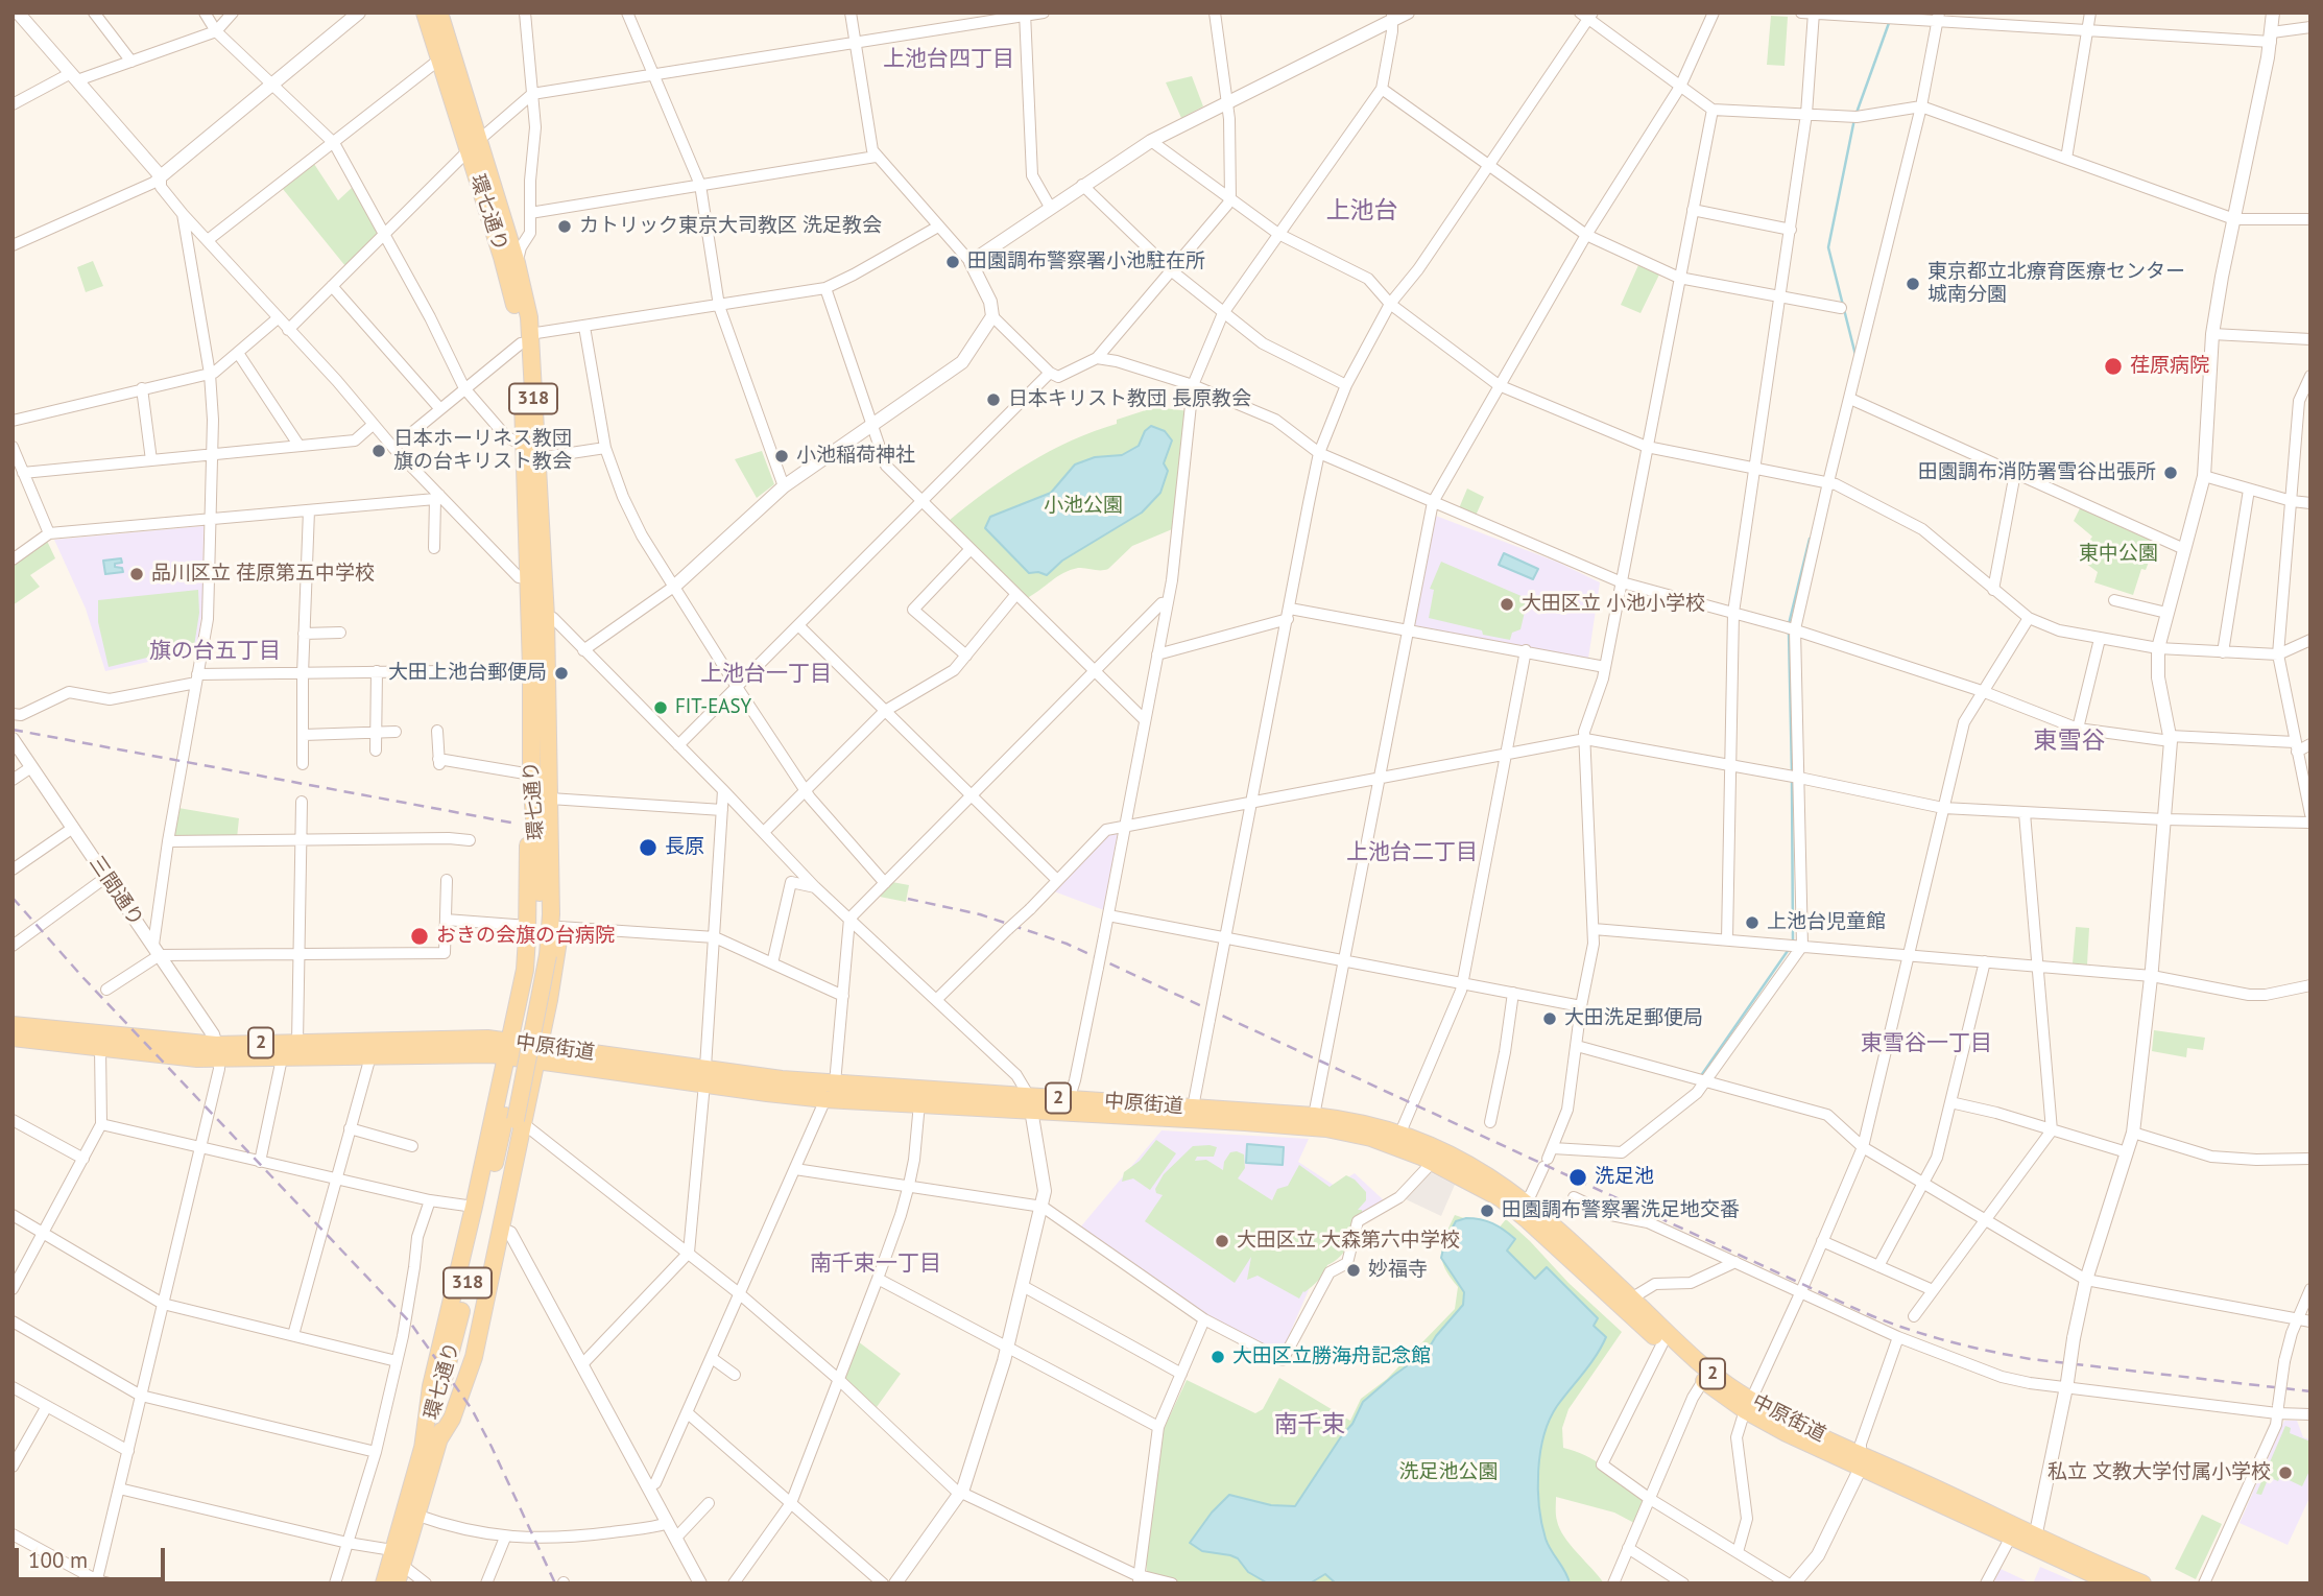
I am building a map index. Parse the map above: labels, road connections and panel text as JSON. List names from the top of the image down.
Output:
{
  "streets": {
    "main road": [
      "環七通り",
      "318",
      "2",
      "中原街道"
    ],
    "street": ["三間通り"]
  },
  "crossings": [
    ["三間通り", "中原街道"]
  ],
  "districts": [
    "上池台四丁目",
    "上池台",
    "旗の台五丁目",
    "上池台一丁目",
    "東雪谷",
    "上池台二丁目",
    "東雪谷一丁目",
    "南千束一丁目",
    "南千束"
  ],
  "parks": ["小池公園", "東中公園", "洗足池公園"],
  "places": [
    "カトリック東京大司教区 洗足教会",
    "田園調布警察署小池駐在所",
    "東京都立北療育医療センター 城南分園",
    "荏原病院",
    "日本キリスト教団 長原教会",
    "日本ホーリネス教団 旗の台キリスト教会",
    "小池稲荷神社",
    "田園調布消防署雪谷出張所",
    "品川区立 荏原第五中学校",
    "大田区立 小池小学校",
    "大田上池台郵便局",
    "FIT-EASY",
    "長原",
    "上池台児童館",
    "おきの会旗の台病院",
    "大田洗足郵便局",
    "洗足池",
    "田園調布警察署洗足地交番",
    "大田区立 大森第六中学校",
    "妙福寺",
    "大田区立勝海舟記念館",
    "私立 文教大学付属小学校"
  ],
  "scale_bar": "100 m"
}
